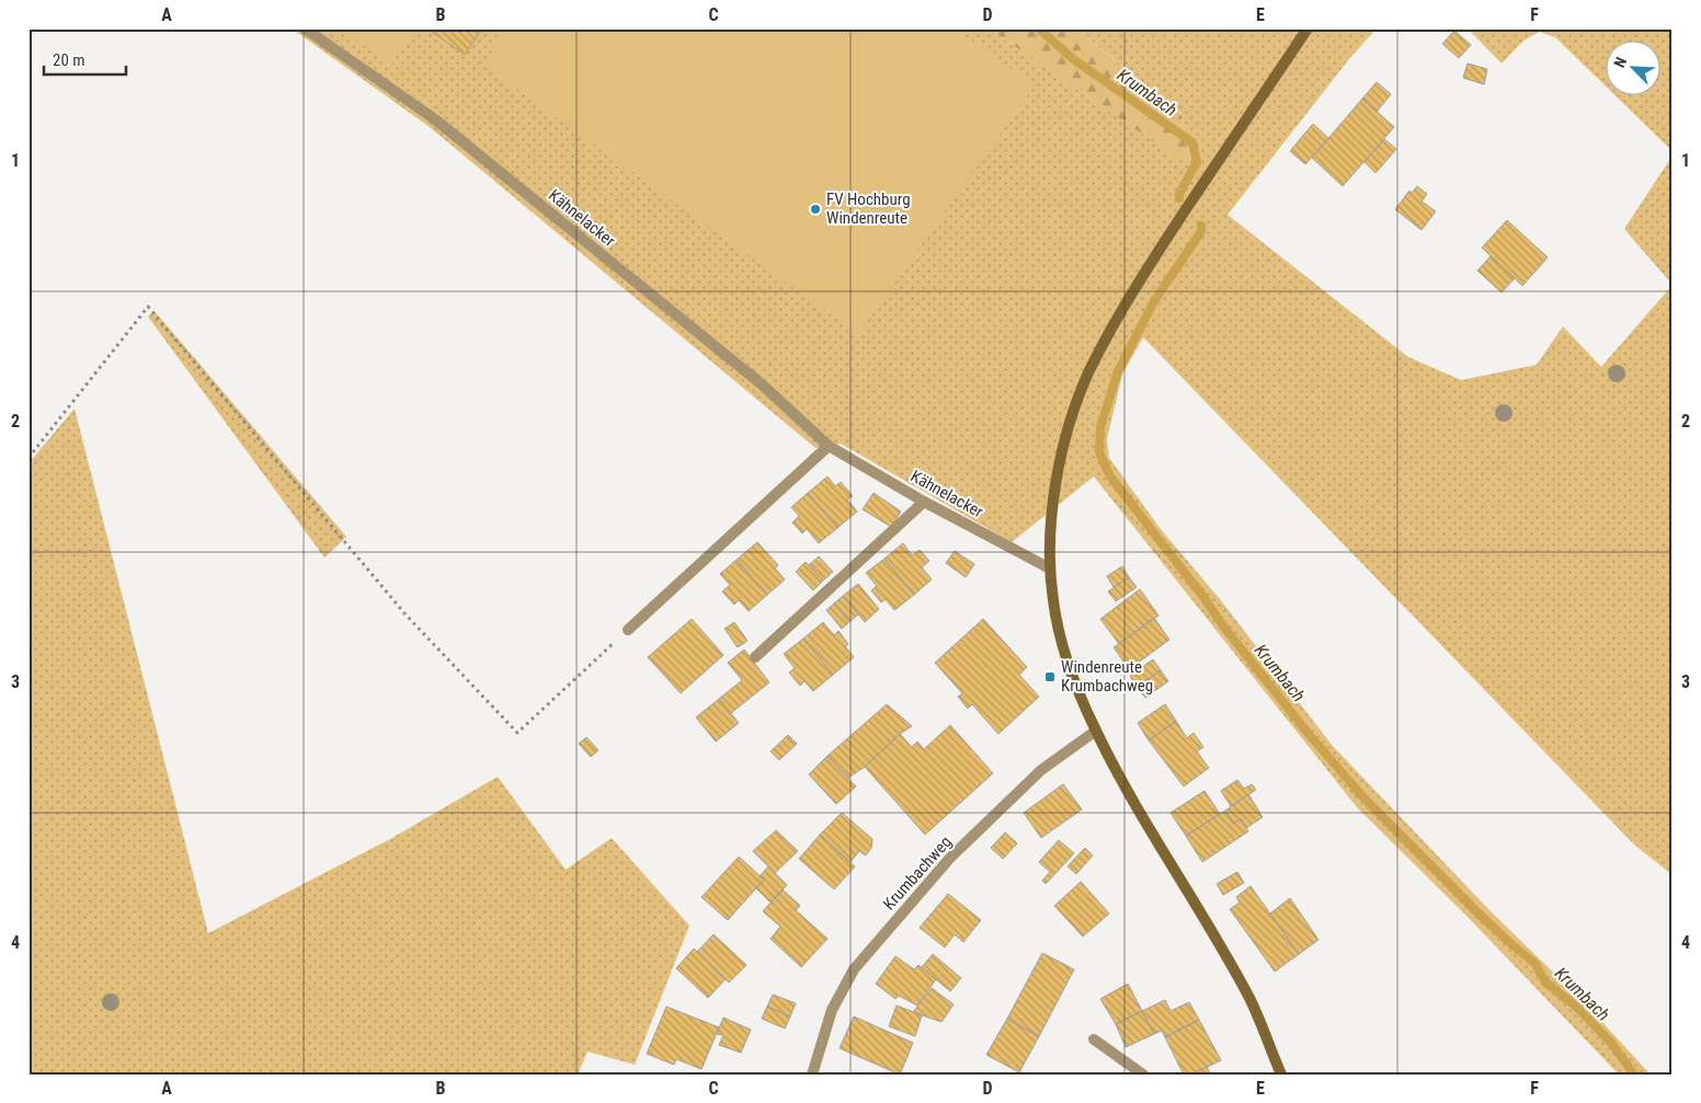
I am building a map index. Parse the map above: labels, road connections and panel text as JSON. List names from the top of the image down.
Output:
{
  "streets": {
    "street": ["Kähnelacker", "Krumbachweg"]
  },
  "water": ["Krumbach"],
  "places": {
    "other": ["FV Hochburg Windenreute"],
    "transit": ["Windenreute Krumbachweg"]
  },
  "scale_bar": "20 m",
  "north": "top left",
  "grid": {
    "columns": [
      "A",
      "B",
      "C",
      "D",
      "E",
      "F"
    ],
    "rows": [
      "1",
      "2",
      "3",
      "4"
    ]
  }
}
